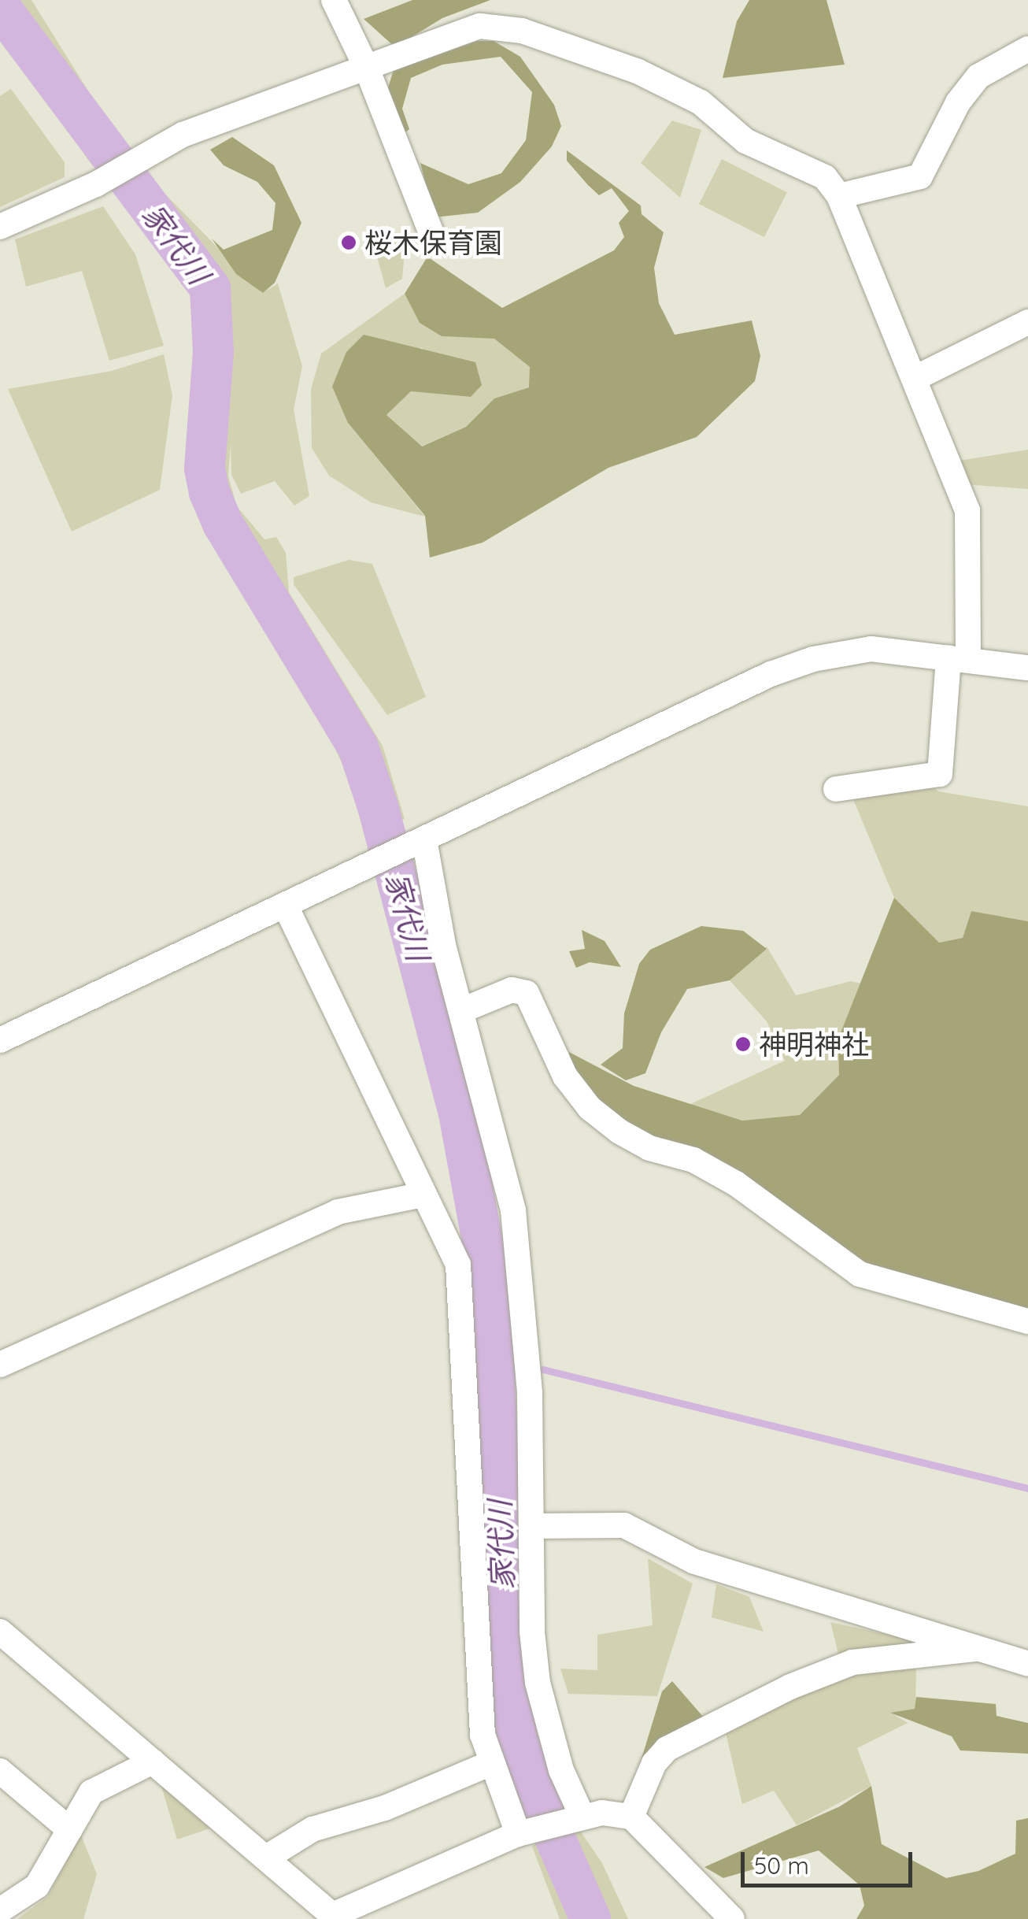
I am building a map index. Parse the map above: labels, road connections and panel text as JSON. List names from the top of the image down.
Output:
{
  "water": ["家代川"],
  "places": ["桜木保育園", "神明神社"],
  "scale_bar": "50 m"
}
